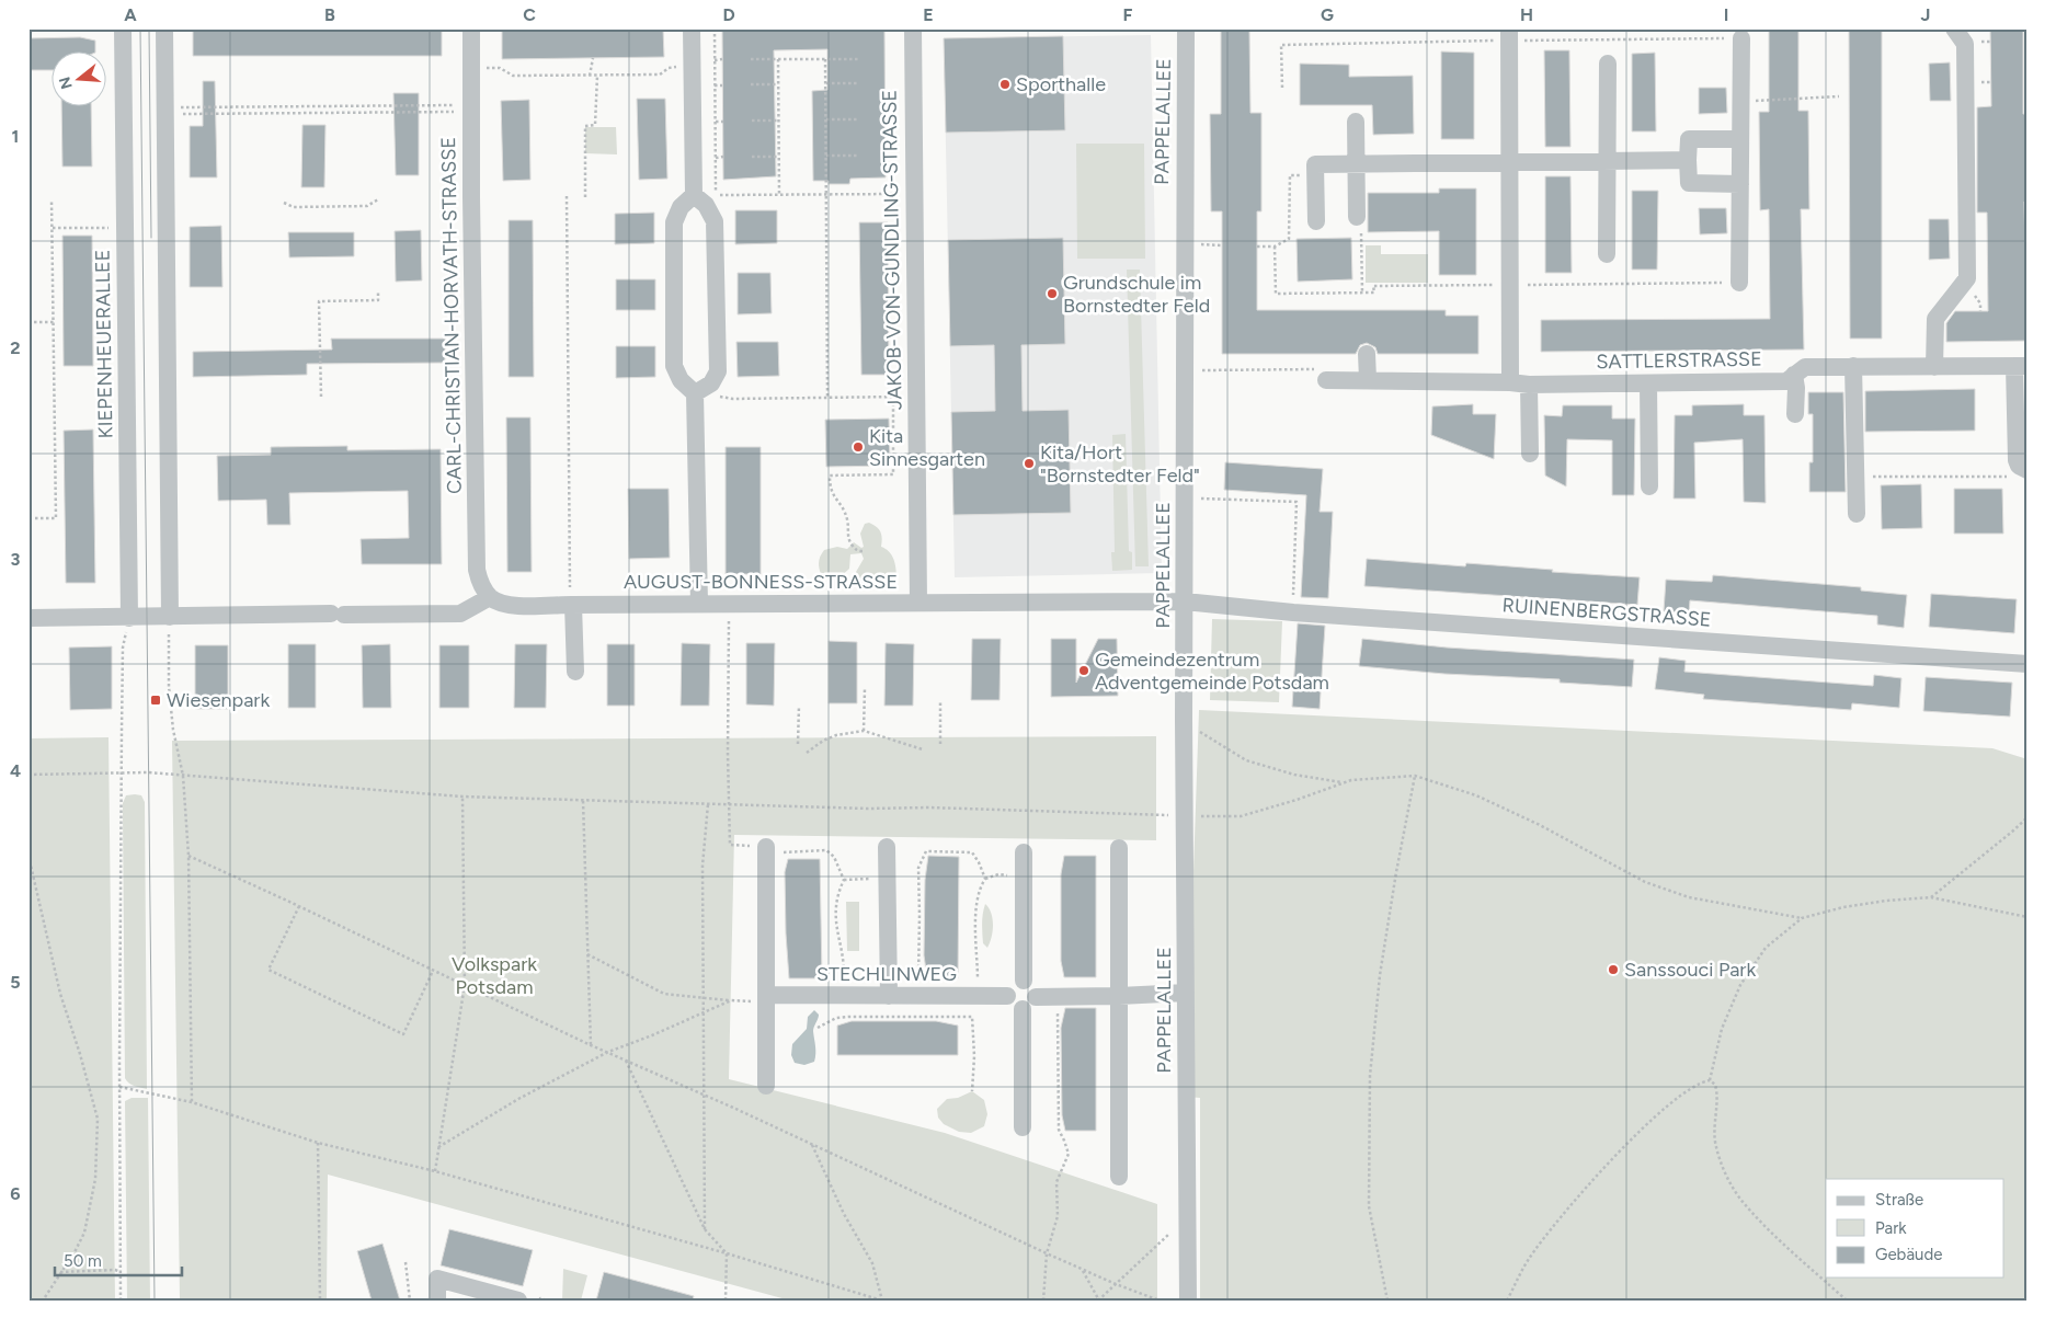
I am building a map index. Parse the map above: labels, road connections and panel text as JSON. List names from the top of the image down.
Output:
{
  "streets": {
    "street": [
      "PAPPELALLEE",
      "JAKOB-VON-GUNDLING-STRASSE",
      "CARL-CHRISTIAN-HORVATH-STRASSE",
      "KIEPENHEUERALLEE",
      "SATTLERSTRASSE",
      "AUGUST-BONNESS-STRASSE",
      "RUINENBERGSTRASSE",
      "STECHLINWEG"
    ]
  },
  "crossings": [
    ["PAPPELALLEE", "AUGUST-BONNESS-STRASSE"],
    ["PAPPELALLEE", "RUINENBERGSTRASSE"],
    ["JAKOB-VON-GUNDLING-STRASSE", "AUGUST-BONNESS-STRASSE"],
    ["CARL-CHRISTIAN-HORVATH-STRASSE", "AUGUST-BONNESS-STRASSE"],
    ["AUGUST-BONNESS-STRASSE", "RUINENBERGSTRASSE"]
  ],
  "parks": ["Volkspark Potsdam"],
  "places": {
    "other": [
      "Sporthalle",
      "Grundschule im Bornstedter Feld",
      "Kita Sinnesgarten",
      "Kita/Hort \"Bornstedter Feld\"",
      "Gemeindezentrum Adventgemeinde Potsdam",
      "Sanssouci Park"
    ],
    "transit": ["Wiesenpark"]
  },
  "legend": ["Straße", "Park", "Gebäude"],
  "scale_bar": "50 m",
  "north": "left",
  "grid": {
    "columns": [
      "A",
      "B",
      "C",
      "D",
      "E",
      "F",
      "G",
      "H",
      "I",
      "J"
    ],
    "rows": [
      "1",
      "2",
      "3",
      "4",
      "5",
      "6"
    ]
  }
}
